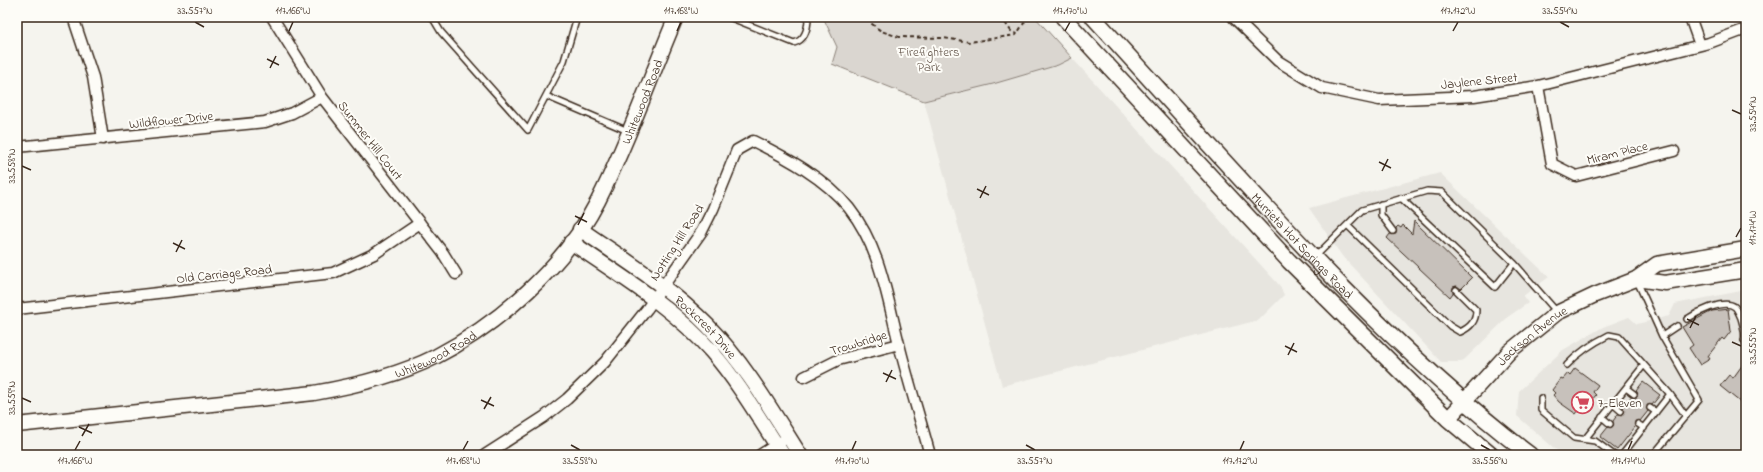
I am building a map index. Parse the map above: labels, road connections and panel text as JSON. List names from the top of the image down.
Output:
{
  "streets": {
    "main road": [
      "Whitewood Road",
      "Murrieta Hot Springs Road",
      "Rockcrest Drive",
      "Jackson Avenue"
    ],
    "street": [
      "Jaylene Street",
      "Wildflower Drive",
      "Summer Hill Court",
      "Miram Place",
      "Notting Hill Road",
      "Old Carriage Road",
      "Trowbridge"
    ]
  },
  "crossings": [
    ["Jaylene Street", "Miram Place"],
    ["Whitewood Road", "Rockcrest Drive"],
    ["Wildflower Drive", "Summer Hill Court"],
    ["Summer Hill Court", "Old Carriage Road"],
    ["Notting Hill Road", "Rockcrest Drive"],
    ["Notting Hill Road", "Trowbridge"],
    ["Murrieta Hot Springs Road", "Jackson Avenue"]
  ],
  "parks": ["Firefighters Park"],
  "places": {
    "supermarket": ["7-Eleven"]
  },
  "coordinates": [
    "33.557°N",
    "117.166°W",
    "117.168°W",
    "117.170°W",
    "117.172°W",
    "33.554°N",
    "33.558°N",
    "117.174°W",
    "33.555°N",
    "33.559°N",
    "33.556°N"
  ]
}
